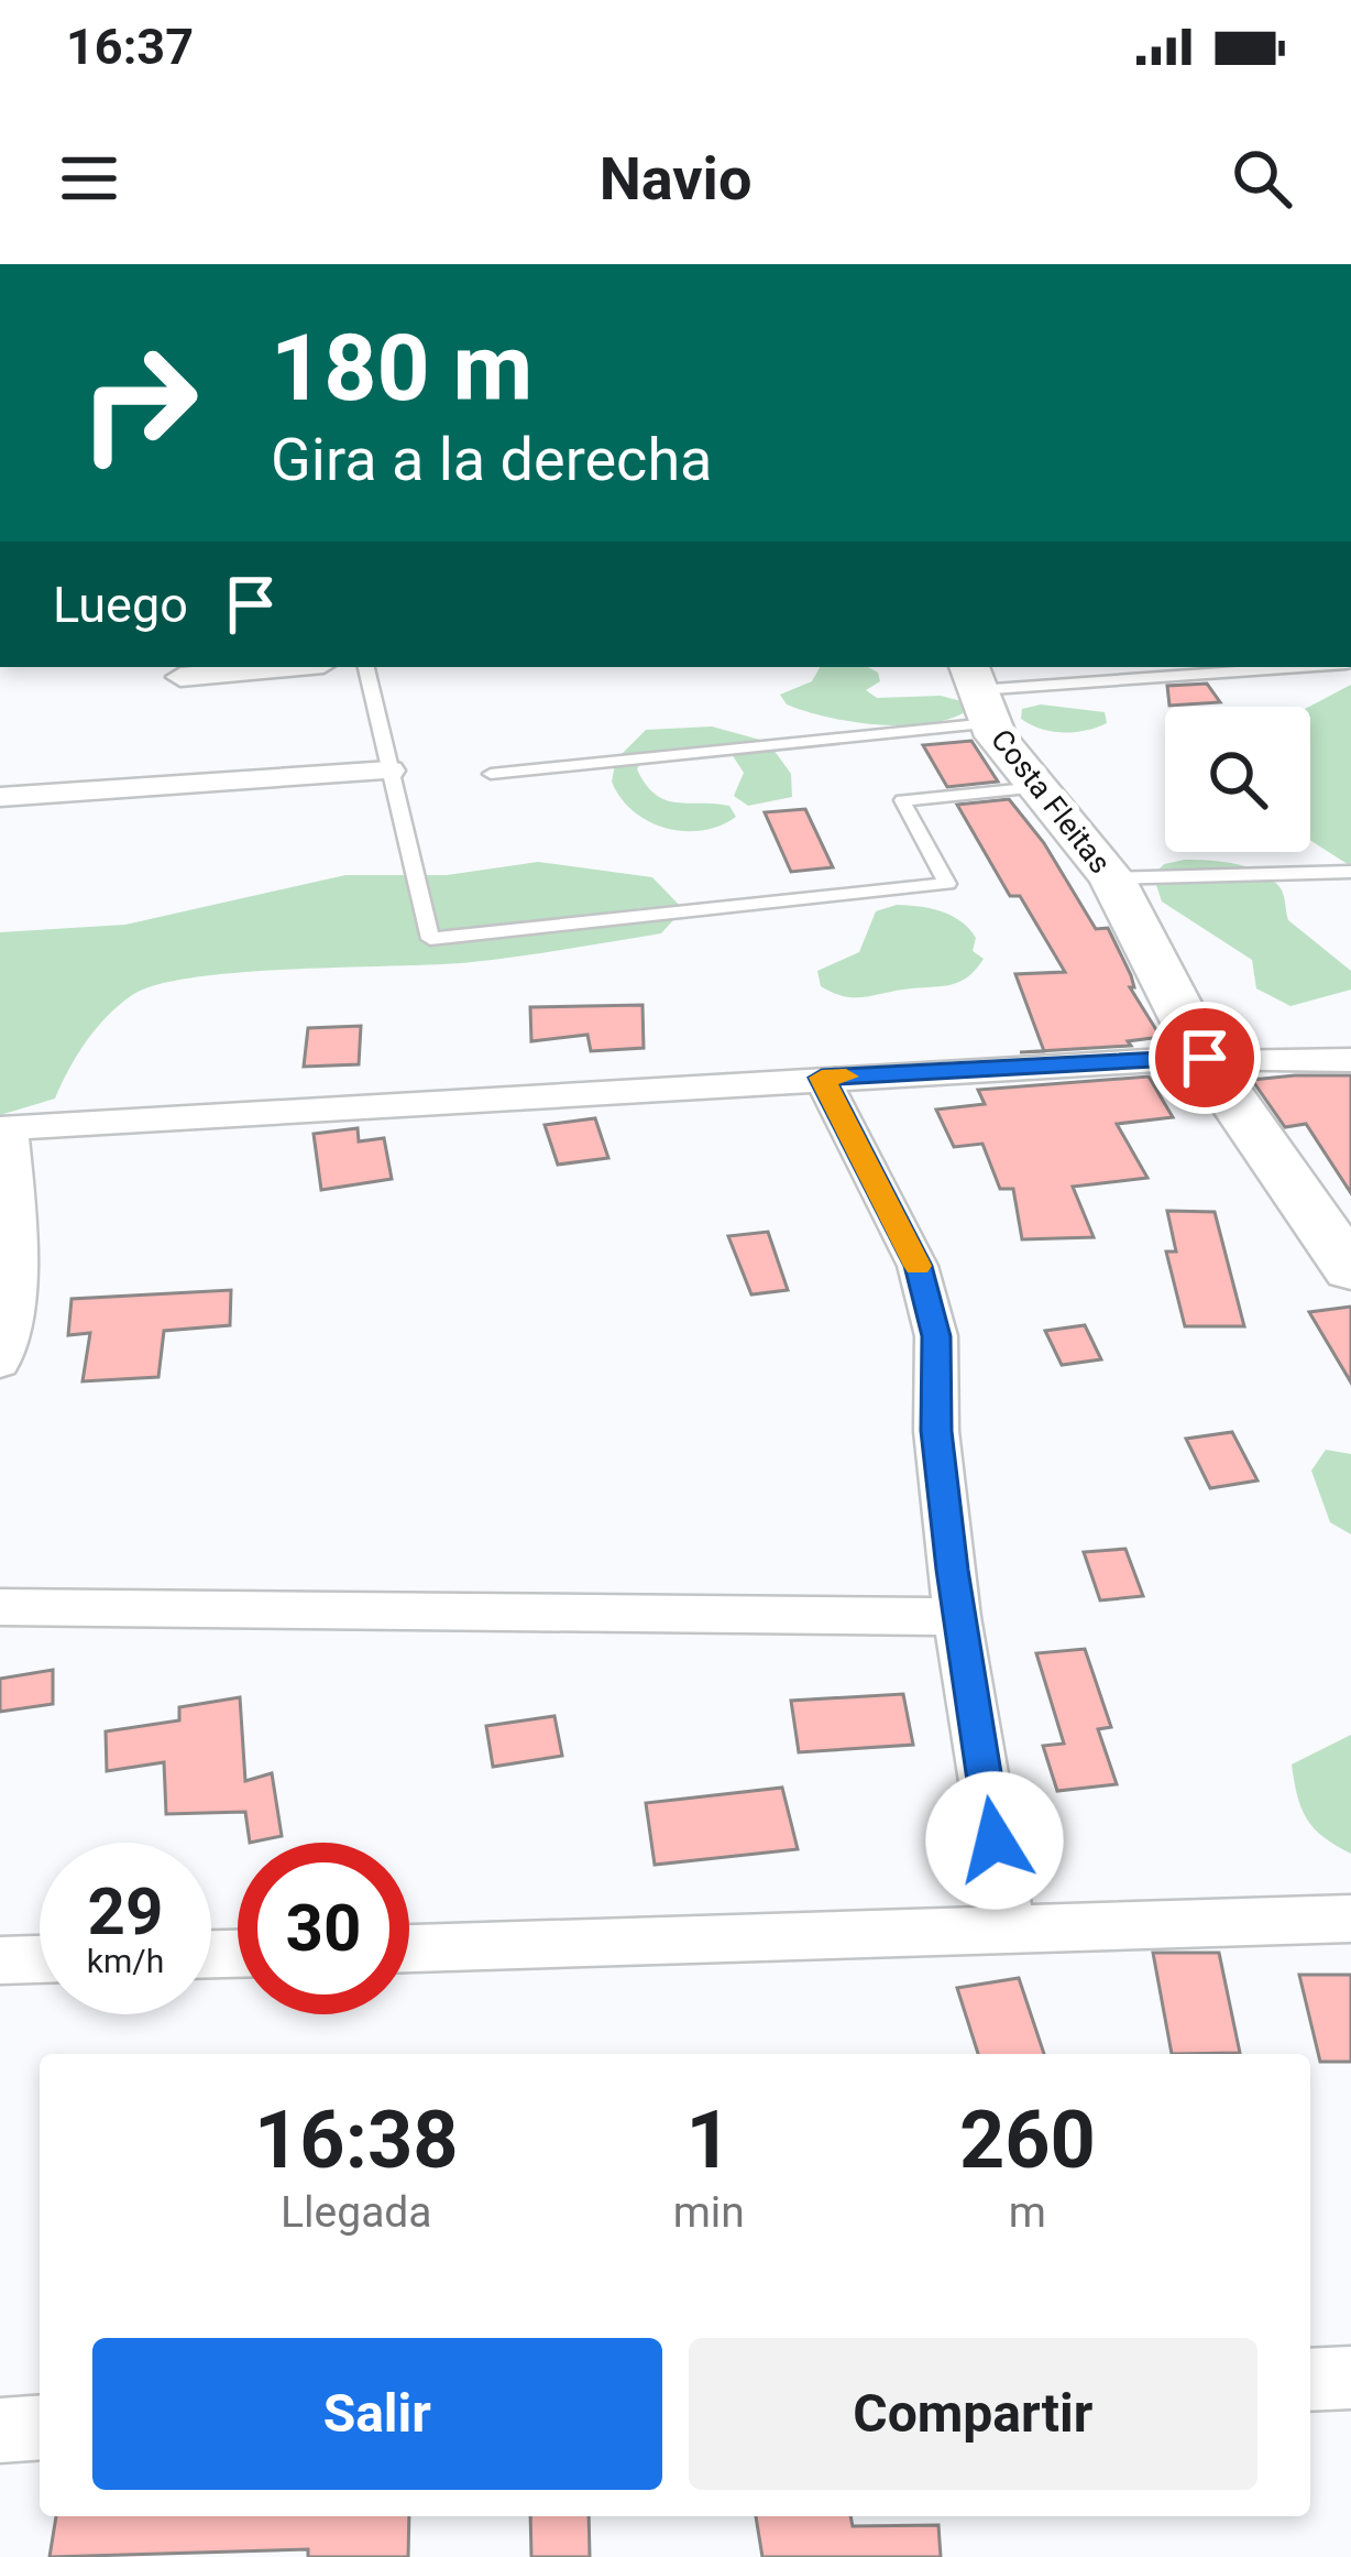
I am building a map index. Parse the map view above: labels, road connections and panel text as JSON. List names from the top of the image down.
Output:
{
  "streets": {
    "main road": ["Costa Fleitas"]
  },
  "page": {
    "status": "16:37",
    "header": "Navio",
    "turn": ["180 m", "Gira a la derecha"],
    "then": "Luego",
    "speed": "29 km/h",
    "limit": "30",
    "eta": [
      "16:38",
      "Llegada",
      "1",
      "min",
      "260",
      "m"
    ],
    "buttons": ["Salir", "Compartir"]
  }
}
